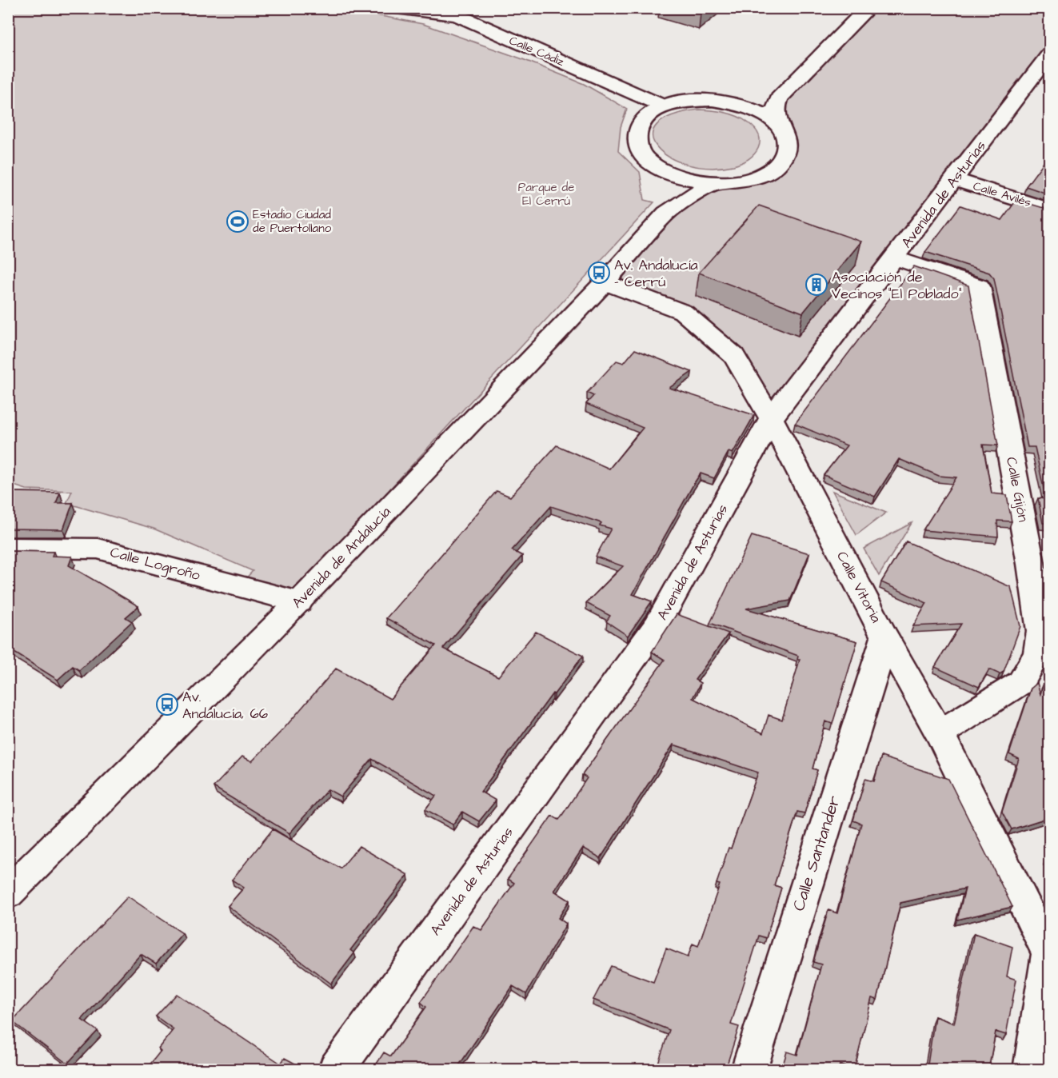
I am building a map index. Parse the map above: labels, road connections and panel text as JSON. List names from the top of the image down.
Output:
{
  "streets": {
    "street": [
      "Calle Cádiz",
      "Avenida de Asturias",
      "Calle Avilés",
      "Calle Gijón",
      "Avenida de Andalucía",
      "Calle Logroño",
      "Calle Vitoria",
      "Calle Santander"
    ]
  },
  "crossings": [
    ["Calle Cádiz", "Avenida de Andalucía"],
    ["Avenida de Asturias", "Calle Avilés"],
    ["Avenida de Asturias", "Calle Gijón"],
    ["Avenida de Asturias", "Calle Vitoria"],
    ["Calle Gijón", "Calle Vitoria"],
    ["Avenida de Andalucía", "Calle Logroño"],
    ["Avenida de Andalucía", "Calle Vitoria"],
    ["Calle Vitoria", "Calle Santander"]
  ],
  "parks": ["Parque de El Cerrú"],
  "places": {
    "sports": ["Estadio Ciudad de Puertollano"],
    "bus stop": ["Av. Andalucía - Cerrú", "Av. Andalucía, 66"],
    "building": ["Asociación de Vecinos \"El Poblado\""]
  }
}
